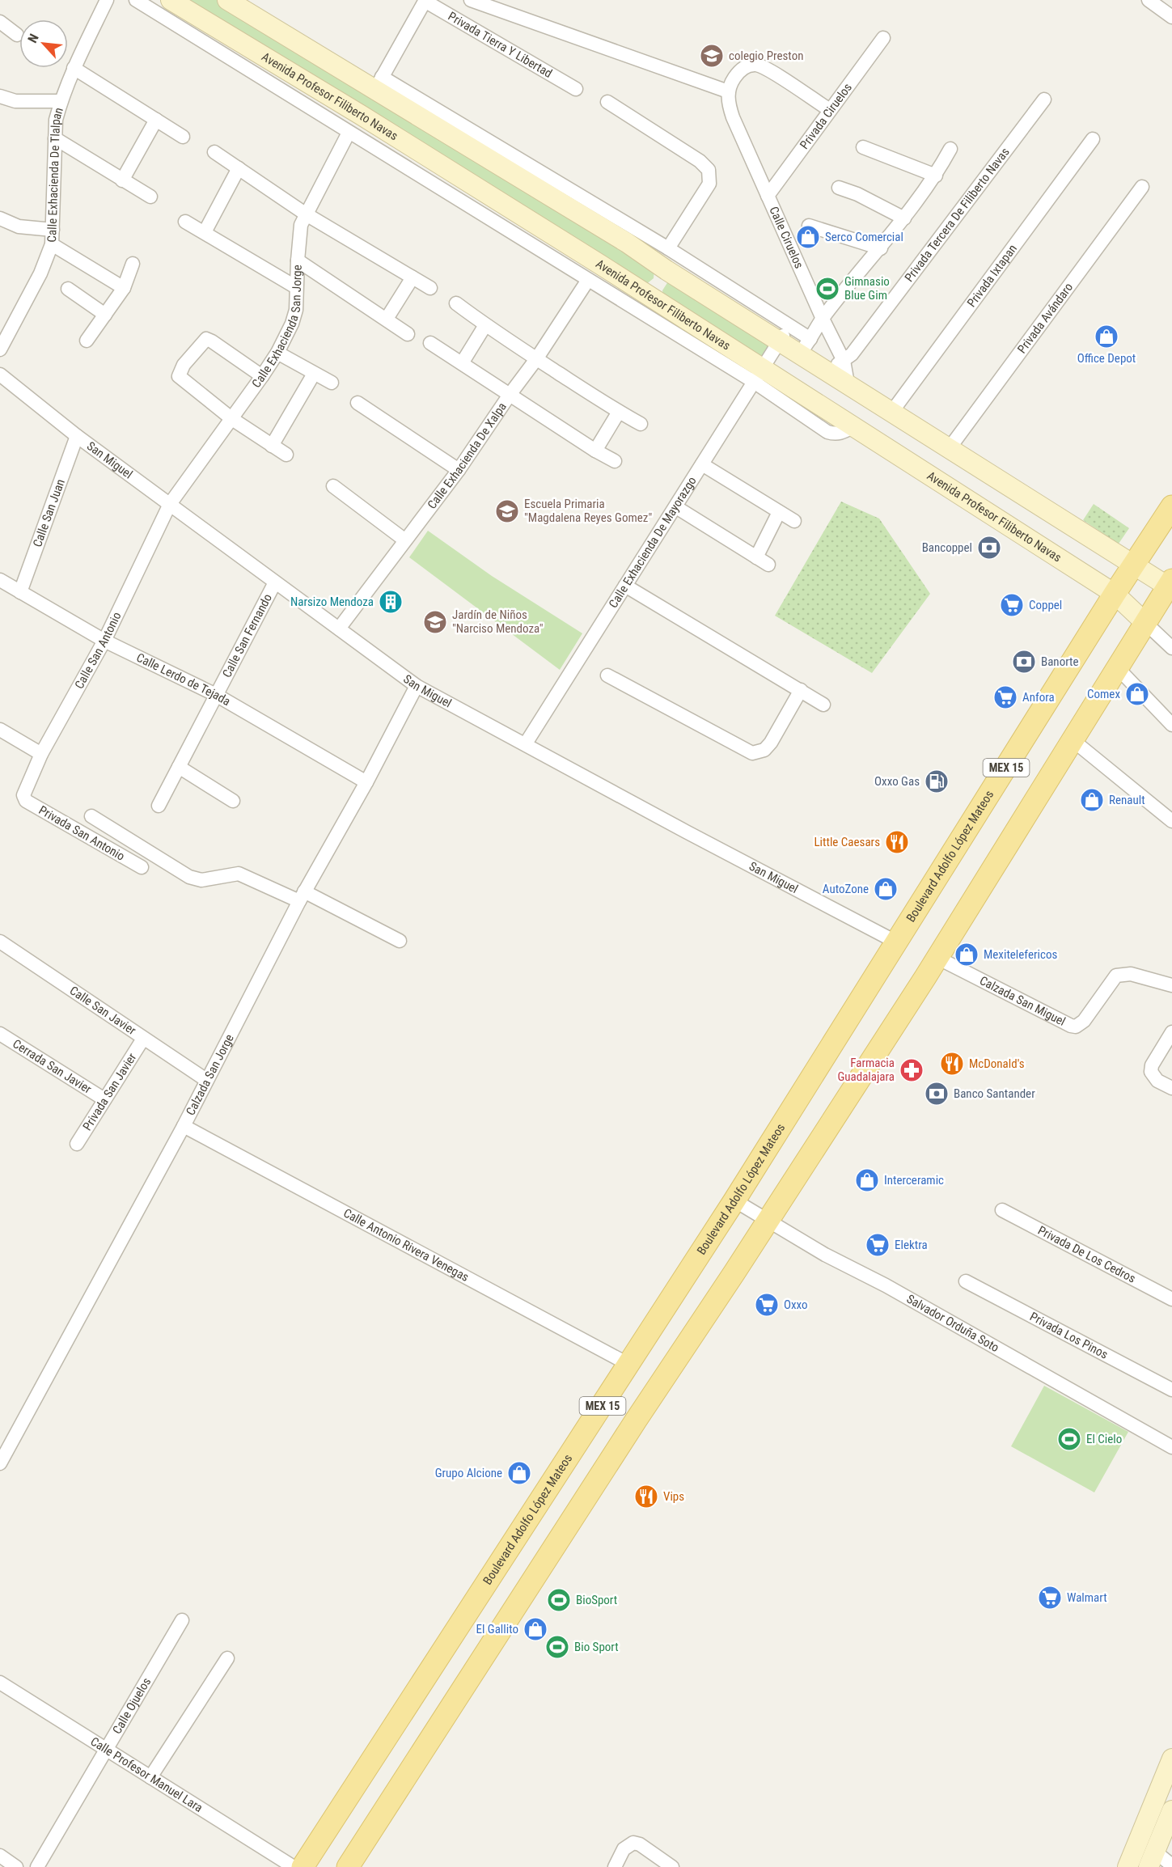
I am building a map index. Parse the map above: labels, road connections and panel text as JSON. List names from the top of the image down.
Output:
{
  "streets": {
    "main road": ["Avenida Profesor Filiberto Navas", "MEX 15", "Boulevard Adolfo López Mateos"],
    "street": [
      "Privada Tierra Y Libertad",
      "Privada Ciruelos",
      "Calle Exhacienda De Tlalpan",
      "Privada Tercera De Filiberto Navas",
      "Calle Ciruelos",
      "Privada Ixtapan",
      "Privada Avándaro",
      "Calle Exhacienda San Jorge",
      "Calle Exhacienda De Xalpa",
      "San Miguel",
      "Calle San Juan",
      "Calle Exhacienda De Mayorazgo",
      "Calle San Fernando",
      "Calle San Antonio",
      "Calle Lerdo de Tejada",
      "Privada San Antonio",
      "Calzada San Miguel",
      "Calle San Javier",
      "Cerrada San Javier",
      "Calzada San Jorge",
      "Privada San Javier",
      "Calle Antonio Rivera Venegas",
      "Privada De Los Cedros",
      "Salvador Orduña Soto",
      "Privada Los Pinos",
      "Calle Ojuelos",
      "Calle Profesor Manuel Lara"
    ]
  },
  "crossings": [
    ["Avenida Profesor Filiberto Navas", "Calle Exhacienda De Mayorazgo"],
    ["Avenida Profesor Filiberto Navas", "MEX 15"],
    ["Avenida Profesor Filiberto Navas", "Boulevard Adolfo López Mateos"],
    ["Privada Ciruelos", "Calle Ciruelos"],
    ["Privada Tercera De Filiberto Navas", "Calle Ciruelos"],
    ["Calle Exhacienda San Jorge", "San Miguel"],
    ["Calle Exhacienda San Jorge", "Calle San Antonio"],
    ["Calle Exhacienda De Xalpa", "San Miguel"],
    ["San Miguel", "Calle San Juan"],
    ["San Miguel", "Calle Exhacienda De Mayorazgo"],
    ["San Miguel", "Calle San Fernando"],
    ["San Miguel", "Calle San Antonio"],
    ["San Miguel", "Boulevard Adolfo López Mateos"],
    ["San Miguel", "Calzada San Jorge"],
    ["Calle San Juan", "Calle Lerdo de Tejada"],
    ["Calle San Fernando", "Calle Lerdo de Tejada"],
    ["Calle San Antonio", "Calle Lerdo de Tejada"],
    ["Calle San Antonio", "Privada San Antonio"],
    ["Calle Lerdo de Tejada", "Calzada San Jorge"],
    ["MEX 15", "Calzada San Miguel"],
    ["MEX 15", "Salvador Orduña Soto"],
    ["Boulevard Adolfo López Mateos", "Calle Antonio Rivera Venegas"],
    ["Boulevard Adolfo López Mateos", "Salvador Orduña Soto"],
    ["Calle San Javier", "Calzada San Jorge"],
    ["Calle San Javier", "Privada San Javier"],
    ["Cerrada San Javier", "Privada San Javier"],
    ["Calzada San Jorge", "Calle Antonio Rivera Venegas"],
    ["Calle Ojuelos", "Calle Profesor Manuel Lara"]
  ],
  "places": {
    "school or university": ["colegio Preston", "Escuela Primaria \"Magdalena Reyes Gomez\"", "Jardín de Niños \"Narciso Mendoza\""],
    "shop": [
      "Serco Comercial",
      "Office Depot",
      "Comex",
      "Renault",
      "AutoZone",
      "Mexitelefericos",
      "Interceramic",
      "Grupo Alcione",
      "El Gallito"
    ],
    "sports": [
      "Gimnasio Blue Gim",
      "El Cielo",
      "BioSport",
      "Bio Sport"
    ],
    "bank": ["Bancoppel", "Banorte", "Banco Santander"],
    "building": ["Narsizo Mendoza"],
    "supermarket": [
      "Coppel",
      "Anfora",
      "Elektra",
      "Oxxo",
      "Walmart"
    ],
    "fuel station": ["Oxxo Gas"],
    "restaurant": ["Little Caesars", "McDonald's", "Vips"],
    "pharmacy": ["Farmacia Guadalajara"]
  },
  "north": "top left"
}
